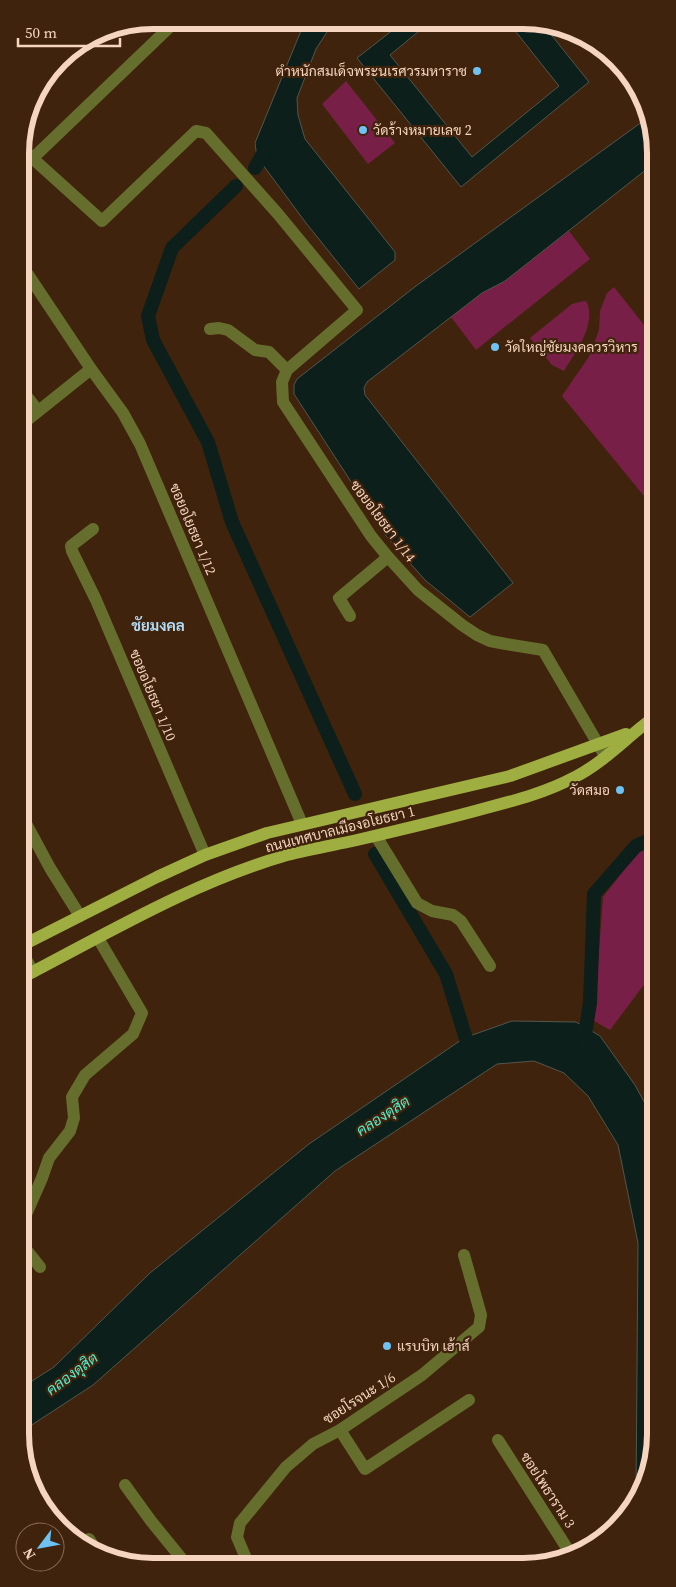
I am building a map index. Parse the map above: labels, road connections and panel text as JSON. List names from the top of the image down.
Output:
{
  "streets": {
    "main road": ["ถนนเทศบาลเมืองอโยธยา 1"],
    "street": [
      "ซอยอโยธยา 1/14",
      "ซอยอโยธยา 1/12",
      "ซอยอโยธยา 1/10",
      "ซอยโรจนะ 1/6",
      "ซอยโพธาราม 3"
    ]
  },
  "crossings": [
    ["ซอยอโยธยา 1/14", "ถนนเทศบาลเมืองอโยธยา 1"],
    ["ซอยอโยธยา 1/12", "ถนนเทศบาลเมืองอโยธยา 1"],
    ["ซอยอโยธยา 1/10", "ถนนเทศบาลเมืองอโยธยา 1"]
  ],
  "districts": ["ชัยมงคล"],
  "water": ["คลองดุสิต"],
  "places": [
    "ตำหนักสมเด็จพระนเรศวรมหาราช",
    "วัดร้างหมายเลข 2",
    "วัดใหญ่ชัยมงคลวรวิหาร",
    "วัดสมอ",
    "แรบบิท เฮ้าส์"
  ],
  "scale_bar": "50 m",
  "north": "bottom left"
}
